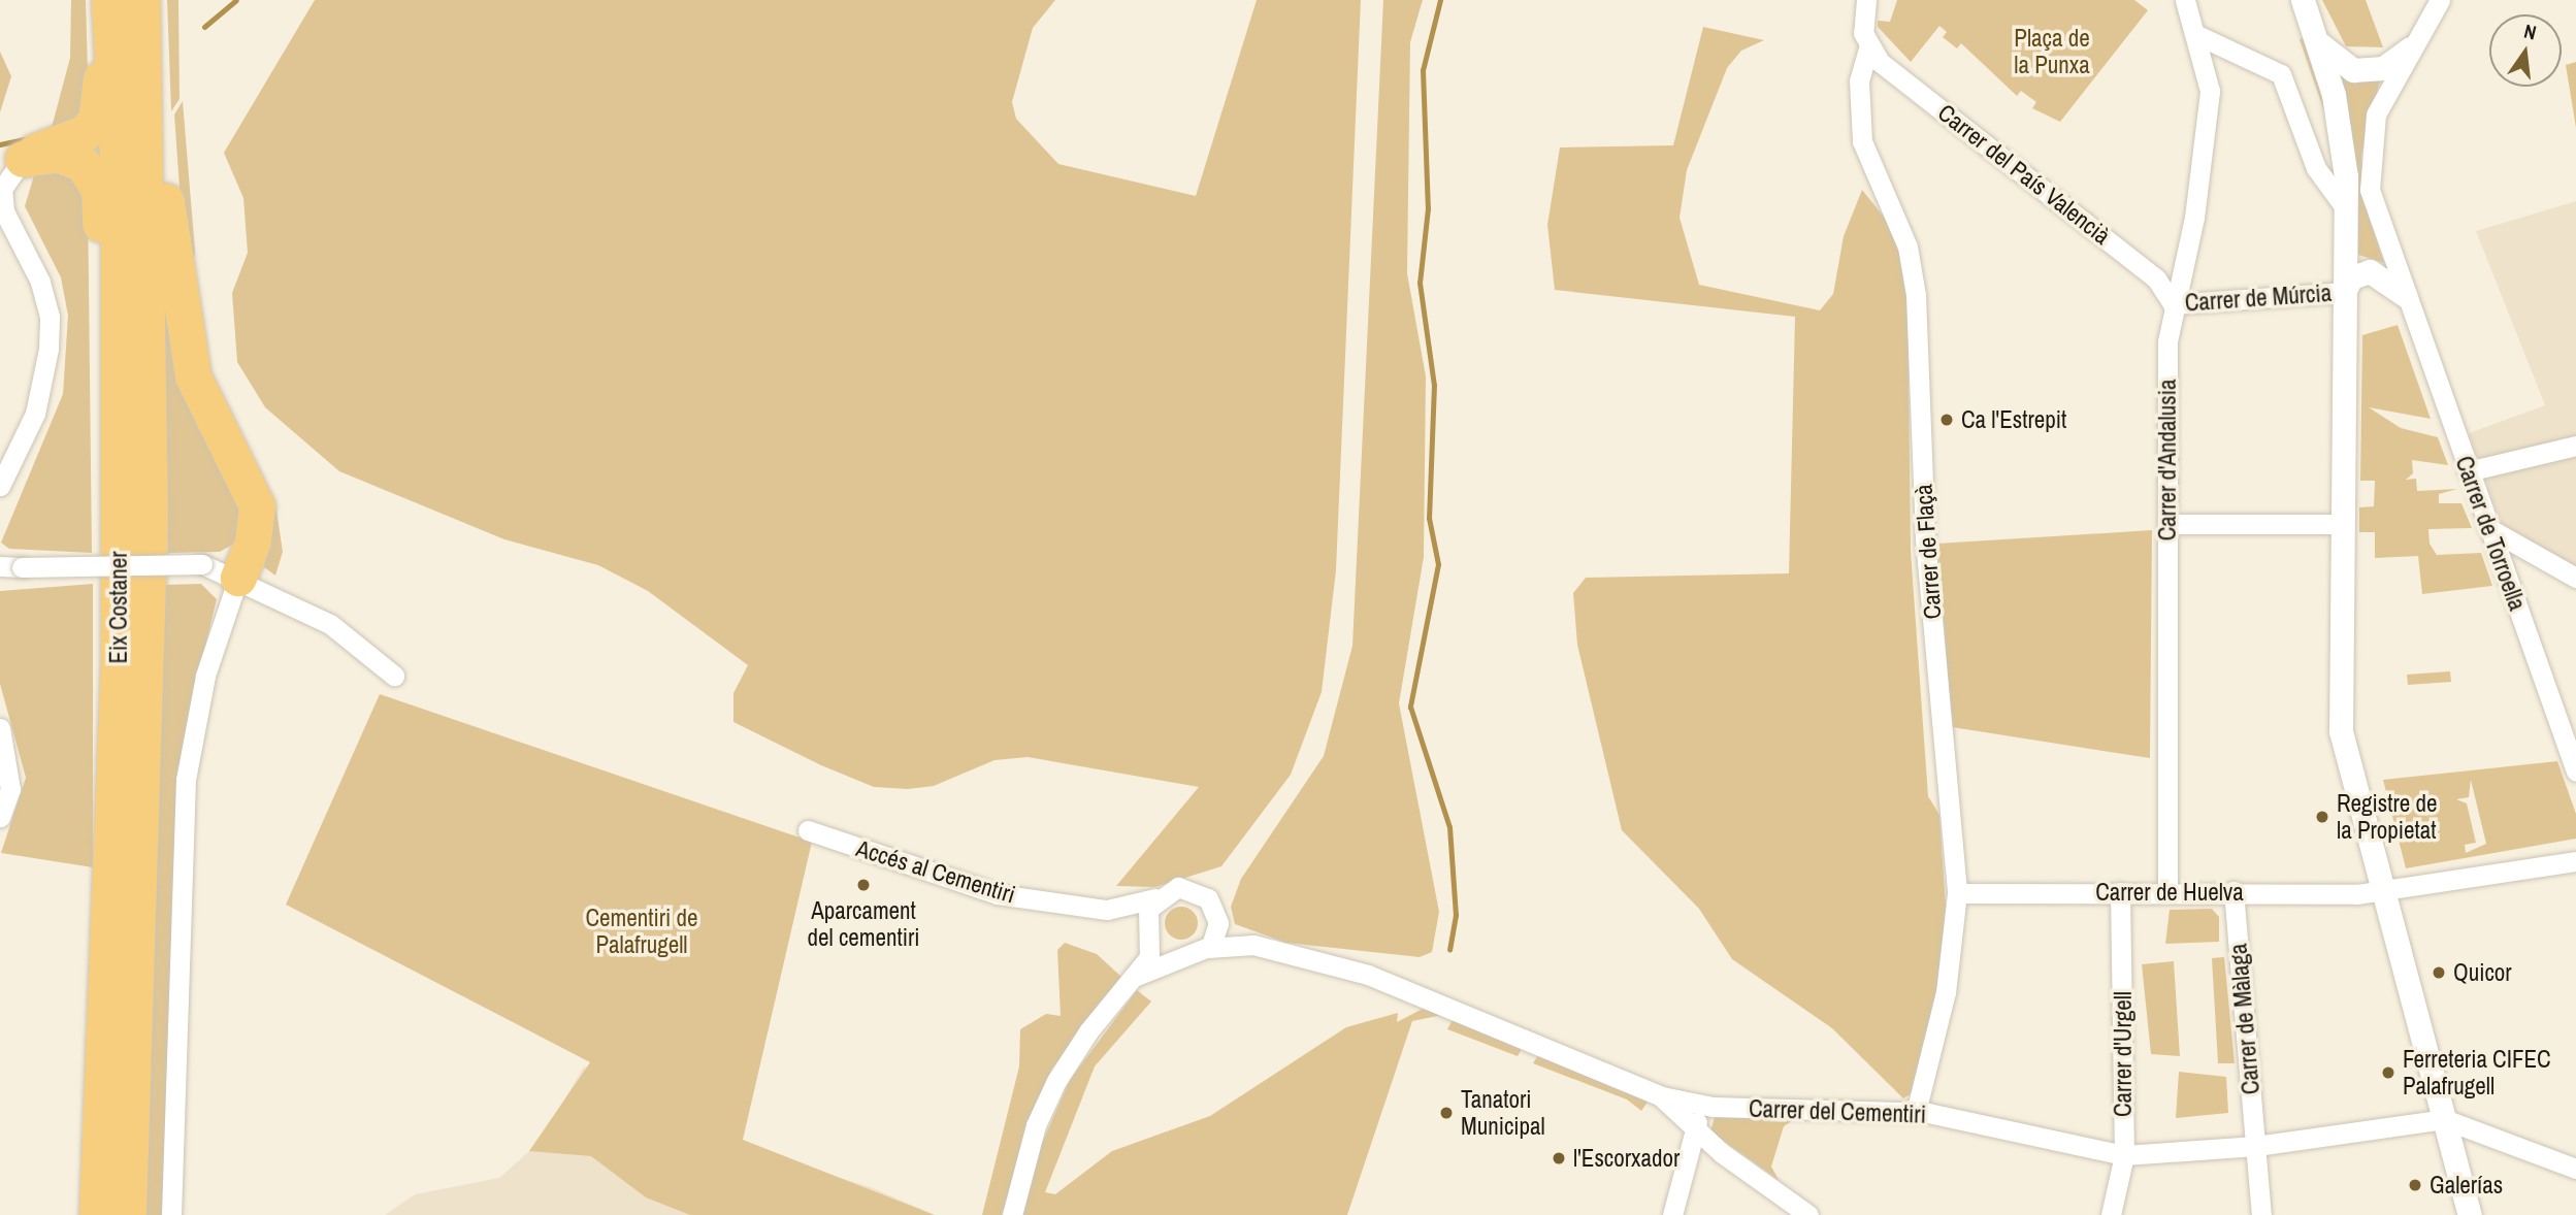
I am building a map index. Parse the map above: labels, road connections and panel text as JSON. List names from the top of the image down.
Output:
{
  "streets": {
    "highway": ["Eix Costaner"],
    "street": [
      "Carrer del País Valencià",
      "Carrer de Múrcia",
      "Carrer d'Andalusia",
      "Carrer de Torroella",
      "Carrer de Flaçà",
      "Accés al Cementiri",
      "Carrer de Huelva",
      "Carrer de Màlaga",
      "Carrer d'Urgell",
      "Carrer del Cementiri"
    ]
  },
  "crossings": [
    ["Carrer del País Valencià", "Carrer de Múrcia"],
    ["Carrer del País Valencià", "Carrer d'Andalusia"],
    ["Carrer del País Valencià", "Carrer de Flaçà"],
    ["Carrer de Múrcia", "Carrer d'Andalusia"],
    ["Carrer d'Andalusia", "Carrer de Huelva"],
    ["Carrer de Flaçà", "Carrer de Huelva"],
    ["Carrer de Flaçà", "Carrer del Cementiri"],
    ["Carrer de Huelva", "Carrer de Màlaga"],
    ["Carrer de Huelva", "Carrer d'Urgell"],
    ["Carrer de Màlaga", "Carrer del Cementiri"],
    ["Carrer d'Urgell", "Carrer del Cementiri"]
  ],
  "parks": ["Plaça de la Punxa", "Cementiri de Palafrugell"],
  "places": [
    "Ca l'Estrepit",
    "Registre de la Propietat",
    "Aparcament del cementiri",
    "Quicor",
    "Ferreteria CIFEC Palafrugell",
    "Tanatori Municipal",
    "l'Escorxador",
    "Galerías"
  ],
  "north": "top"
}
